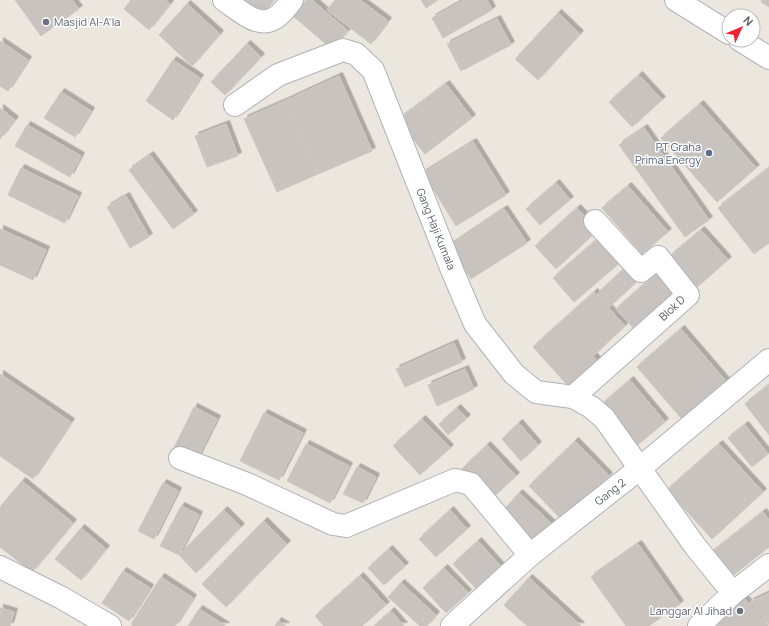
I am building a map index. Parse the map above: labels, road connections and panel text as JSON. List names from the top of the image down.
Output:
{
  "streets": {
    "street": ["Gang Haji Kumala", "Blok D", "Gang 2"]
  },
  "crossings": [
    ["Gang Haji Kumala", "Blok D"],
    ["Gang Haji Kumala", "Gang 2"]
  ],
  "places": ["Masjid Al-A'la", "PT Graha Prima Energy", "Langgar Al Jihad"],
  "north": "top right"
}
